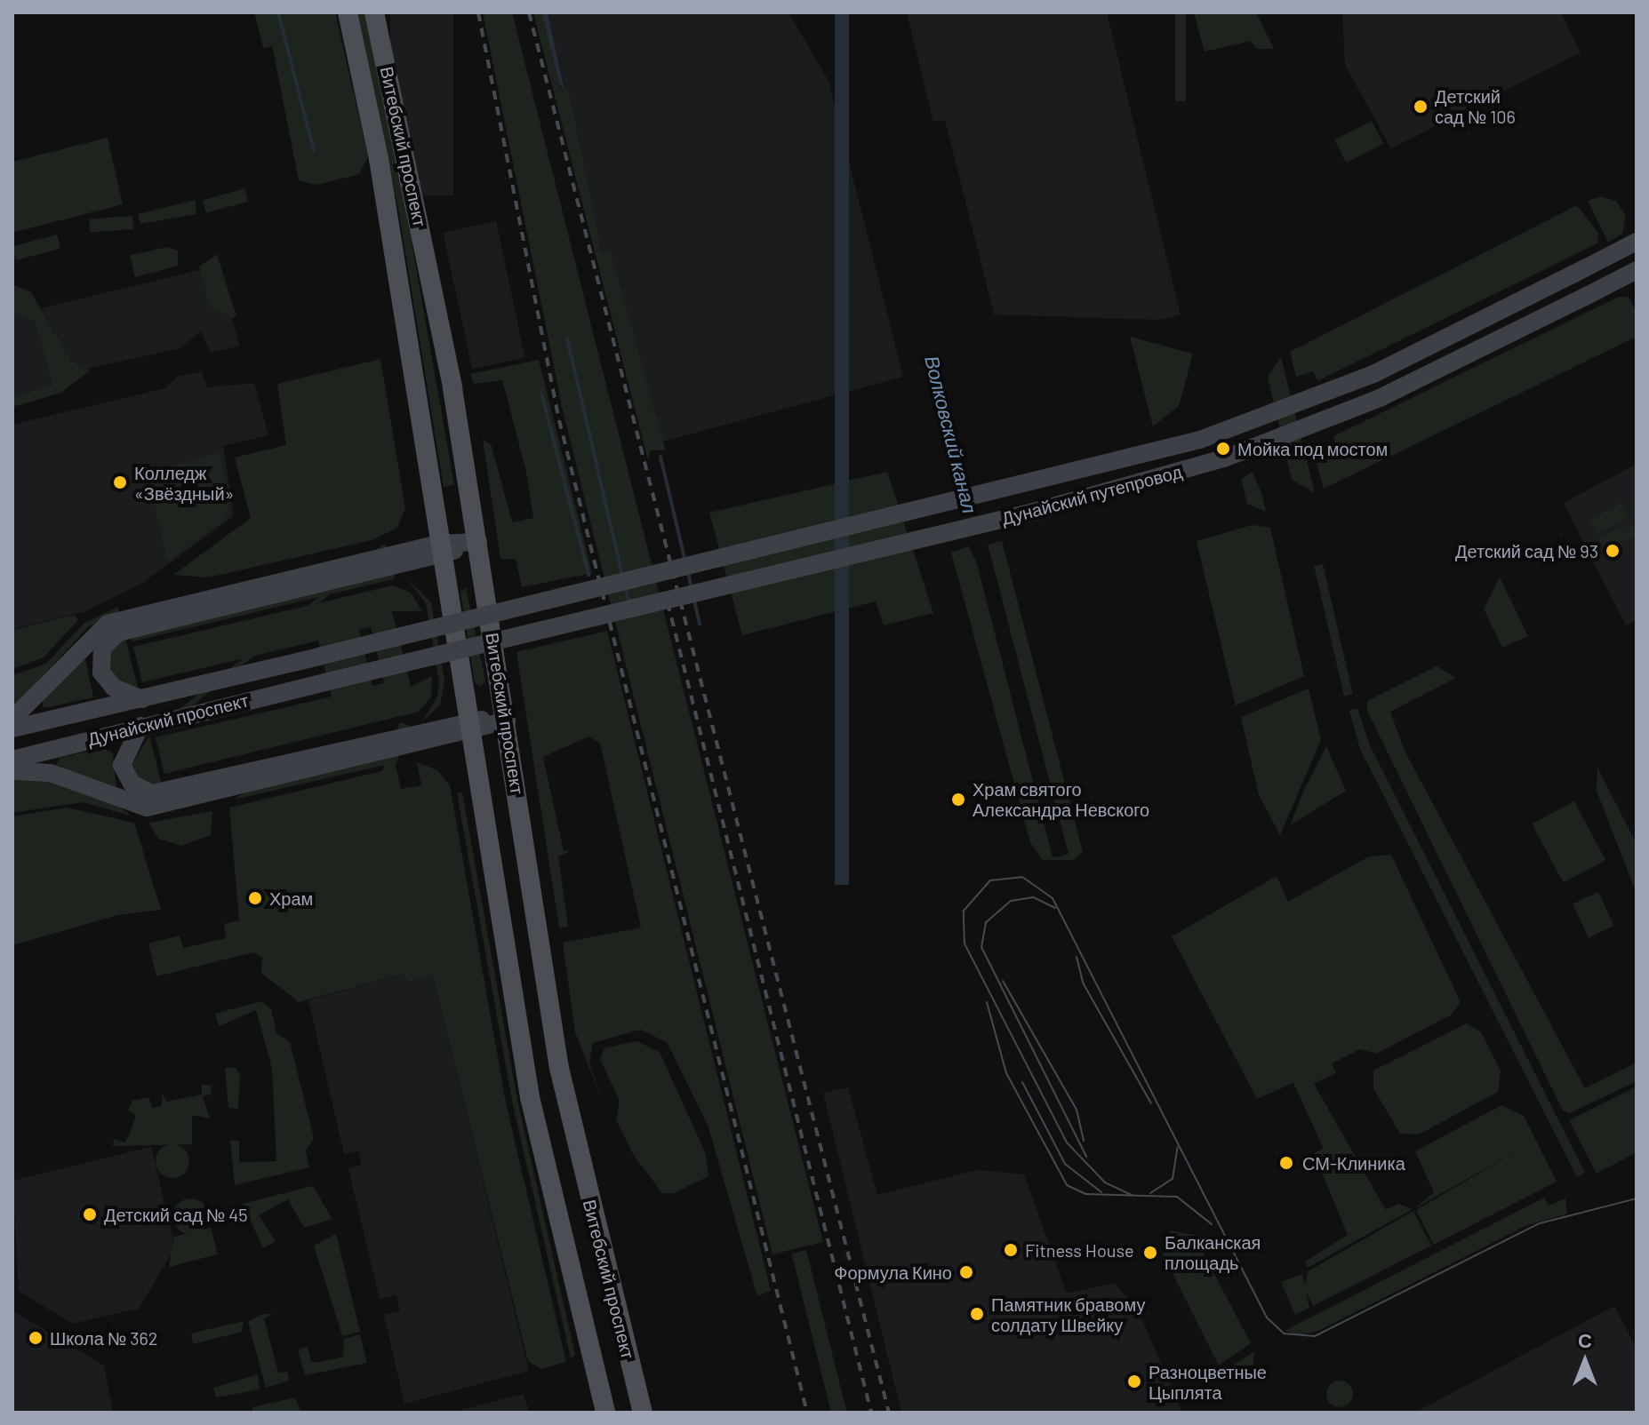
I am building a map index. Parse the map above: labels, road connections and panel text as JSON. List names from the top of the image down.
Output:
{
  "streets": {
    "main road": ["Витебский проспект", "Дунайский путепровод", "Дунайский проспект"]
  },
  "crossings": [
    ["Дунайский путепровод", "Дунайский проспект"]
  ],
  "water": ["Волковский канал"],
  "places": [
    "Детский сад № 106",
    "Мойка под мостом",
    "Колледж «Звёздный»",
    "Детский сад № 93",
    "Храм святого Александра Невского",
    "Храм",
    "СМ-Клиника",
    "Детский сад № 45",
    "Fitness House",
    "Балканская площадь",
    "Формула Кино",
    "Памятник бравому солдату Швейку",
    "Школа № 362",
    "Разноцветные Цыплята"
  ],
  "north": "top"
}
